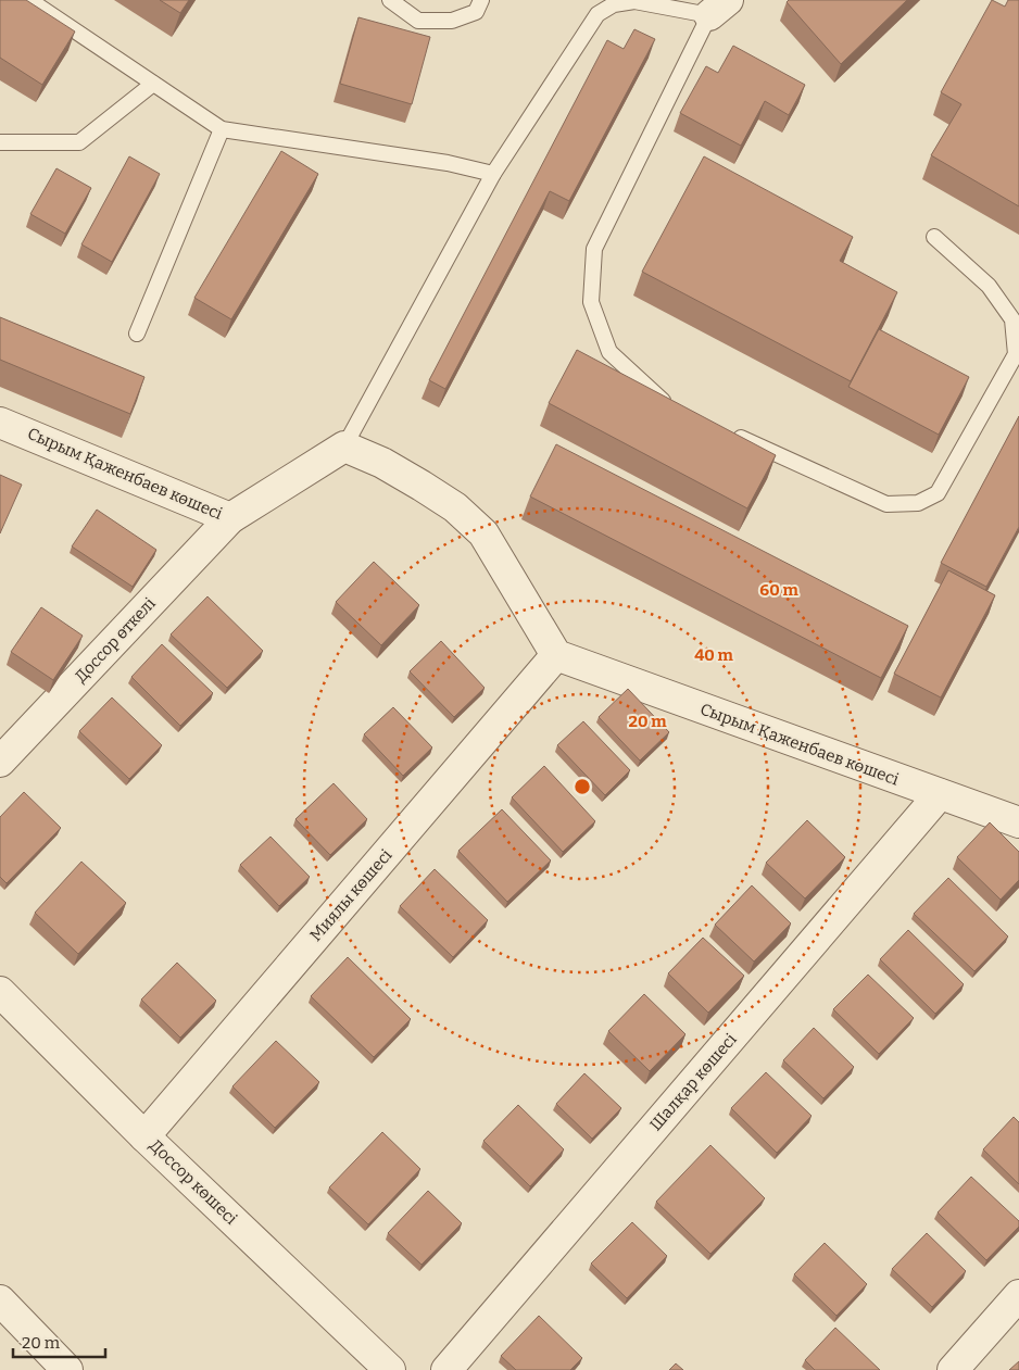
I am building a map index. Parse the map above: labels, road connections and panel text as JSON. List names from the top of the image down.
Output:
{
  "streets": {
    "street": [
      "Сырым Қаженбаев көшесі",
      "Доссор өткелі",
      "Миялы көшесі",
      "Шалқар көшесі",
      "Доссор көшесі"
    ]
  },
  "crossings": [
    ["Сырым Қаженбаев көшесі", "Доссор өткелі"],
    ["Сырым Қаженбаев көшесі", "Миялы көшесі"],
    ["Сырым Қаженбаев көшесі", "Шалқар көшесі"],
    ["Миялы көшесі", "Доссор көшесі"]
  ],
  "scale_bar": "20 m",
  "rings": ["60 m", "40 m", "20 m"]
}
